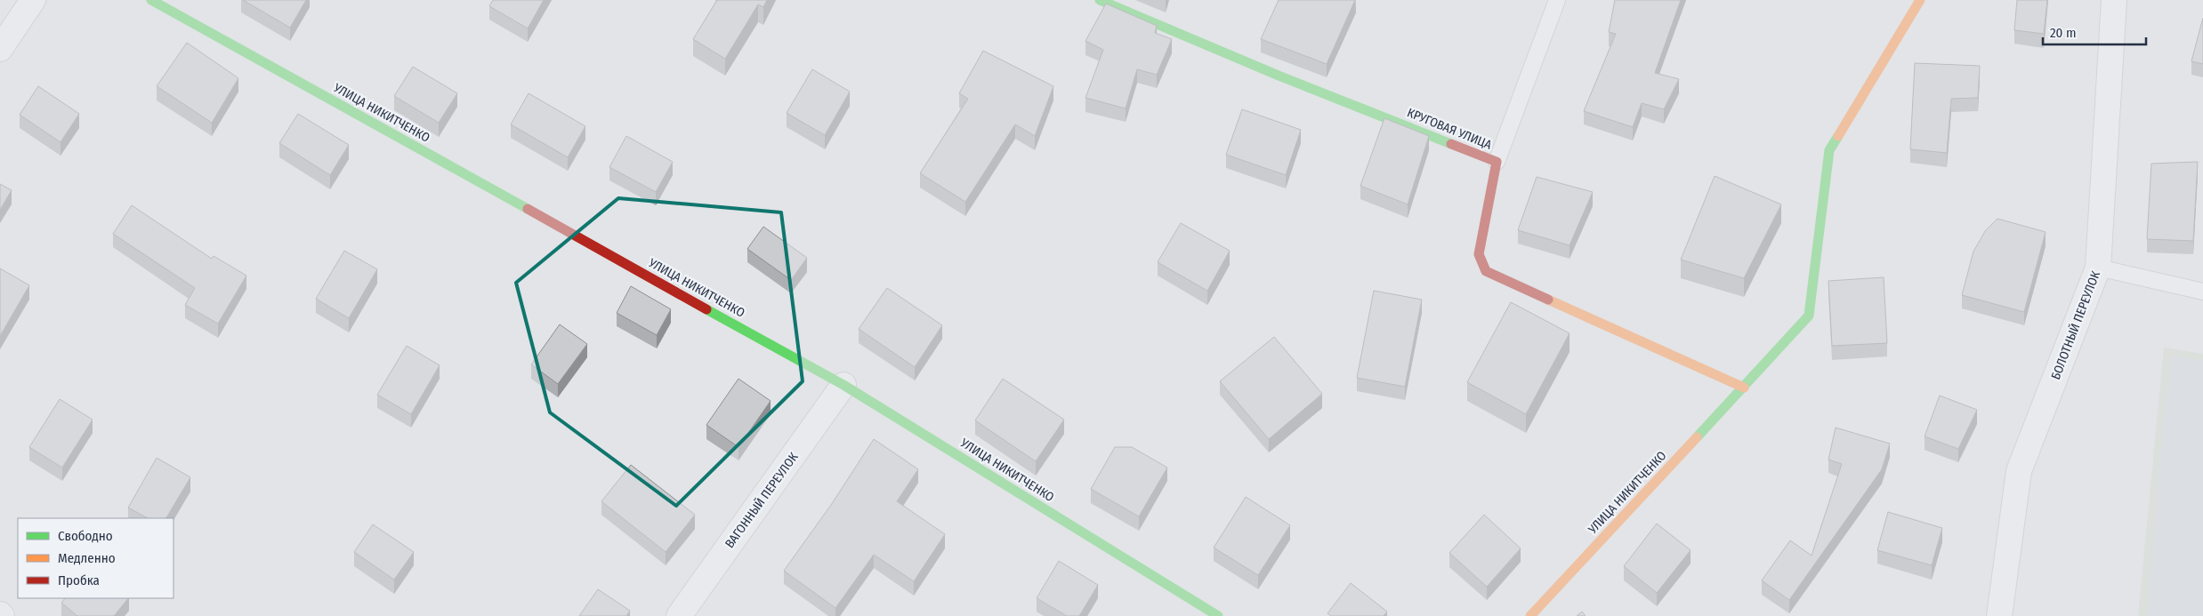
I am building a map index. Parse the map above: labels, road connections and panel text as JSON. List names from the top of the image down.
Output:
{
  "streets": {
    "street": [
      "УЛИЦА НИКИТЧЕНКО",
      "КРУГОВАЯ УЛИЦА",
      "БОЛОТНЫЙ ПЕРЕУЛОК",
      "ВАГОННЫЙ ПЕРЕУЛОК"
    ]
  },
  "crossings": [
    ["УЛИЦА НИКИТЧЕНКО", "КРУГОВАЯ УЛИЦА"],
    ["УЛИЦА НИКИТЧЕНКО", "ВАГОННЫЙ ПЕРЕУЛОК"]
  ],
  "legend": ["Свободно", "Медленно", "Пробка"],
  "scale_bar": "20 m"
}
